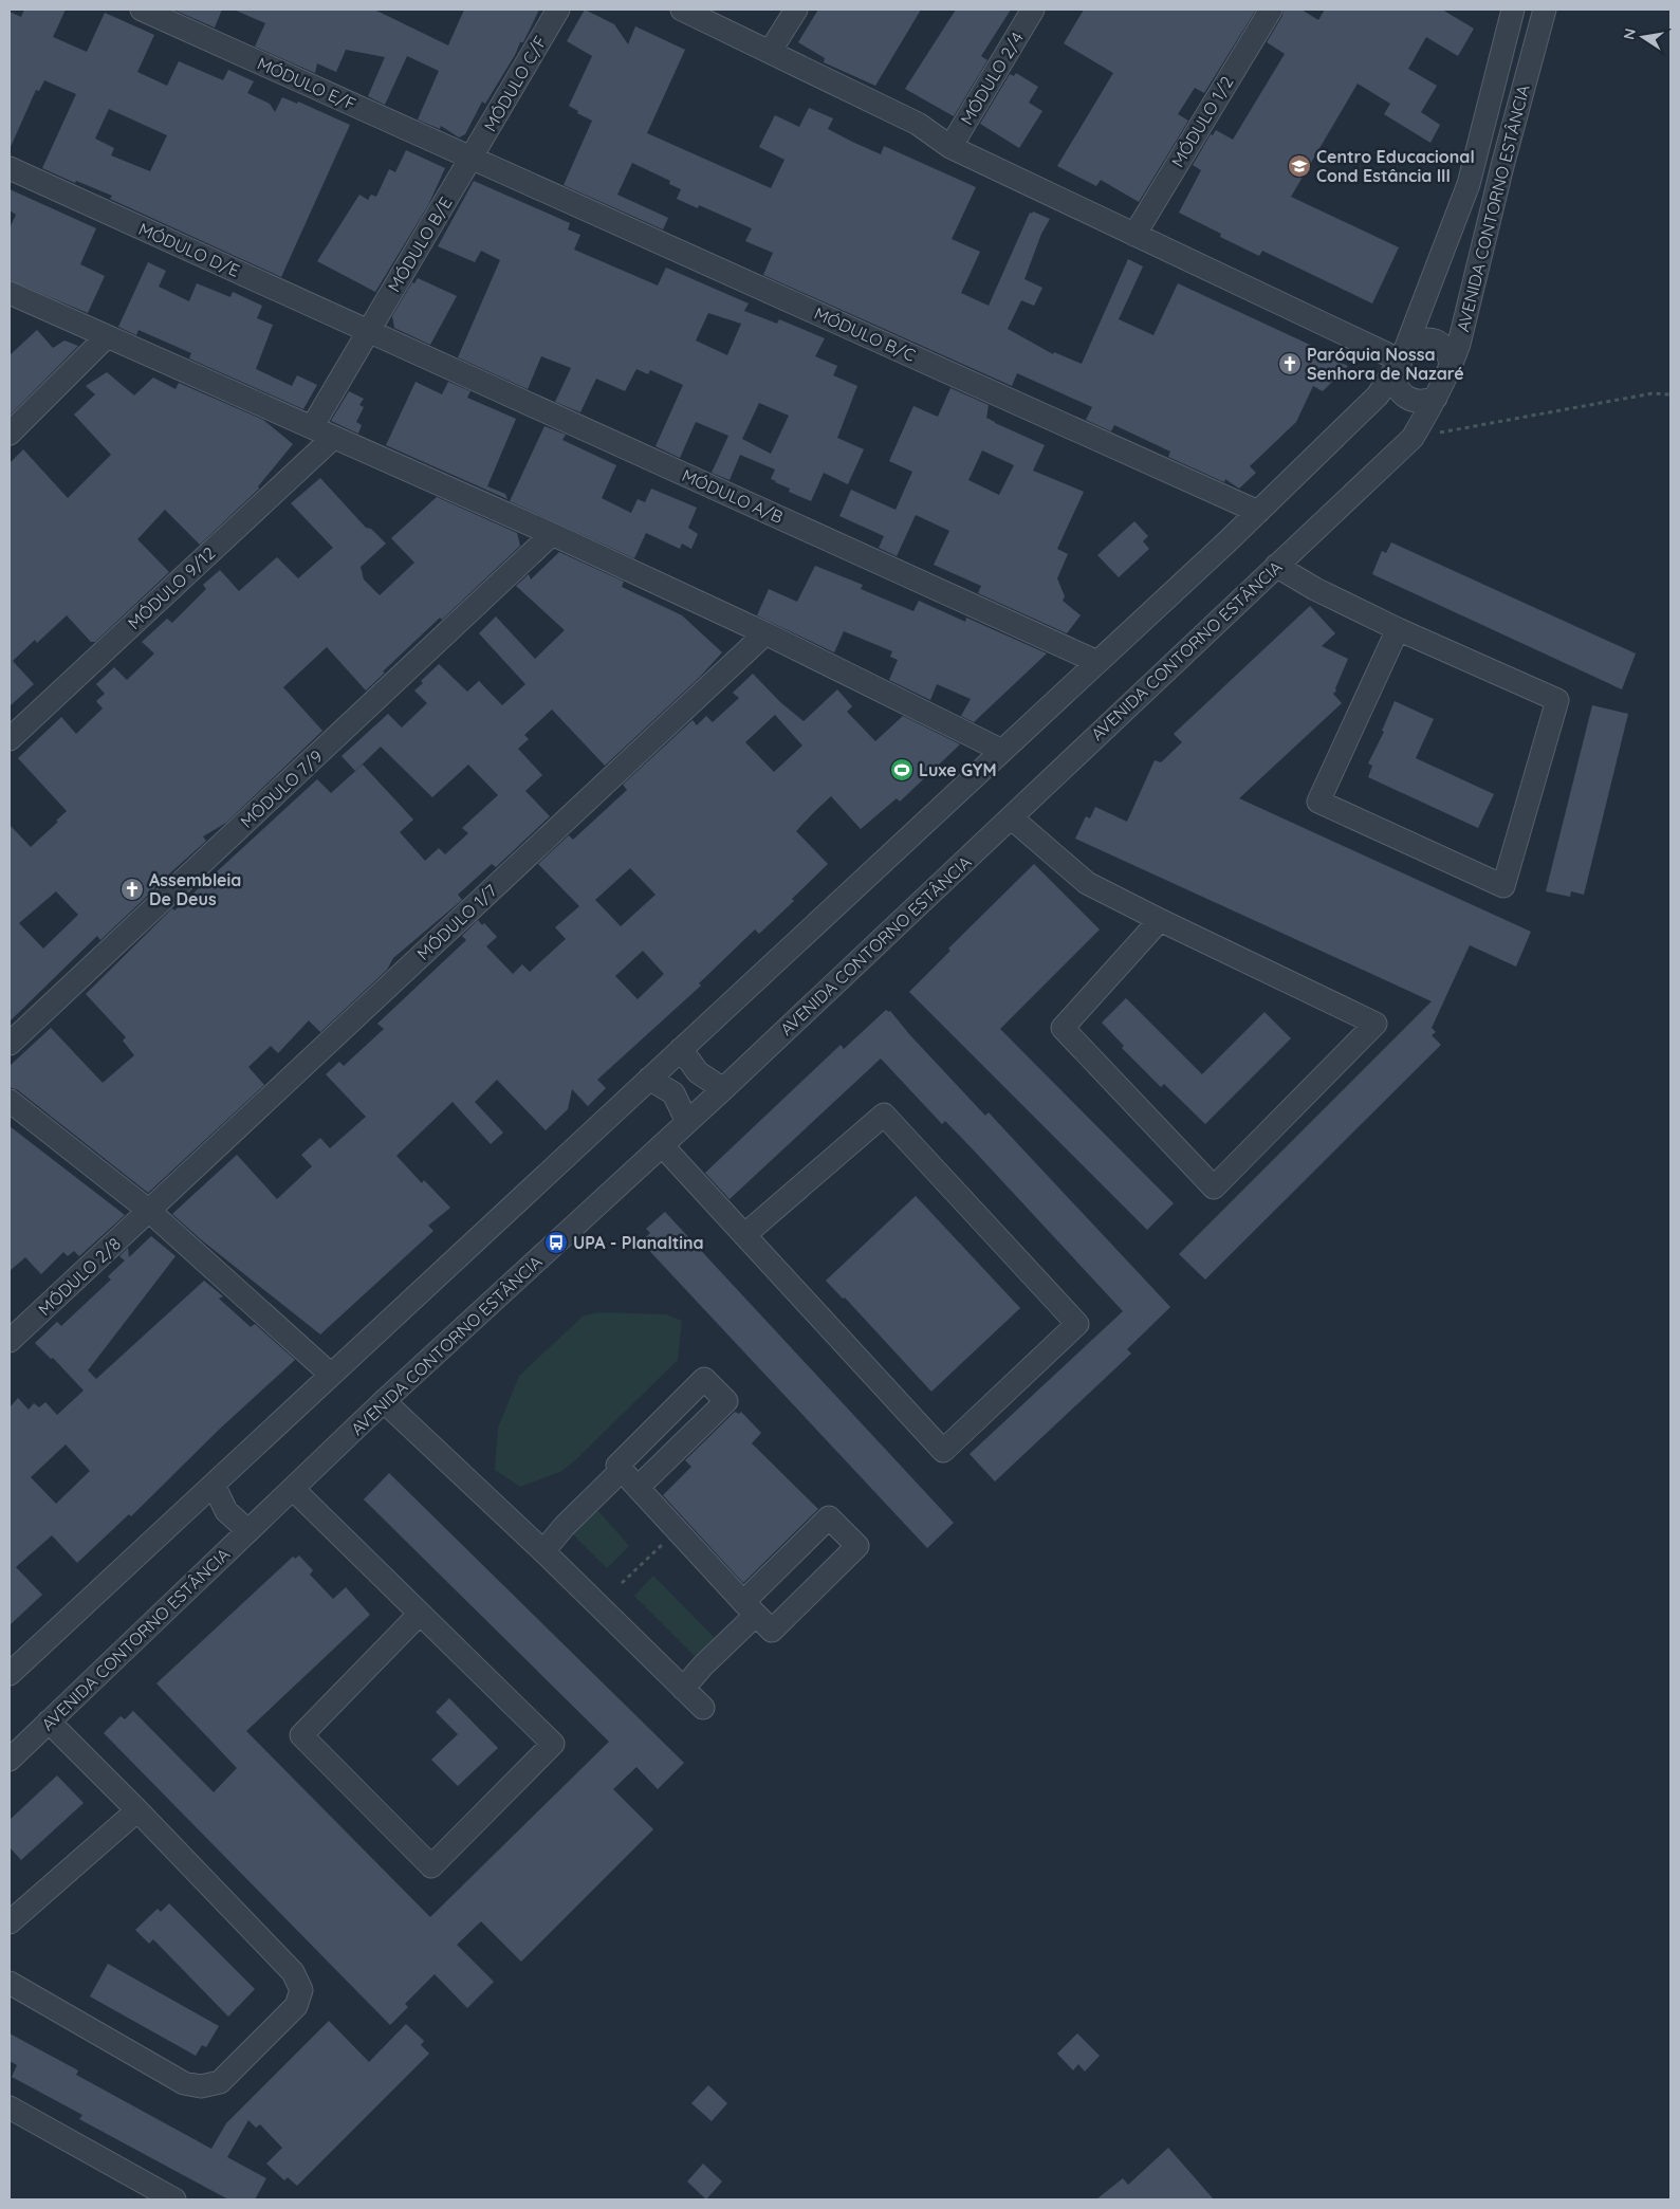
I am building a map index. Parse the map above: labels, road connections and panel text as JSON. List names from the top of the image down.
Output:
{
  "streets": {
    "street": [
      "MÓDULO 2/4",
      "MÓDULO E/F",
      "MÓDULO C/F",
      "MÓDULO 1/2",
      "AVENIDA CONTORNO ESTÂNCIA",
      "MÓDULO B/E",
      "MÓDULO D/E",
      "MÓDULO B/C",
      "MÓDULO A/B",
      "MÓDULO 9/12",
      "MÓDULO 7/9",
      "MÓDULO 1/7",
      "MÓDULO 2/8"
    ]
  },
  "crossings": [
    ["MÓDULO E/F", "MÓDULO C/F"],
    ["MÓDULO E/F", "MÓDULO B/E"],
    ["MÓDULO E/F", "MÓDULO B/C"],
    ["MÓDULO C/F", "MÓDULO B/E"],
    ["MÓDULO C/F", "MÓDULO B/C"],
    ["AVENIDA CONTORNO ESTÂNCIA", "MÓDULO B/C"],
    ["AVENIDA CONTORNO ESTÂNCIA", "MÓDULO A/B"],
    ["MÓDULO B/E", "MÓDULO D/E"],
    ["MÓDULO B/E", "MÓDULO B/C"],
    ["MÓDULO B/E", "MÓDULO A/B"],
    ["MÓDULO D/E", "MÓDULO A/B"],
    ["MÓDULO 1/7", "MÓDULO 2/8"]
  ],
  "places": {
    "school or university": ["Centro Educacional Cond Estância III"],
    "church": ["Paróquia Nossa Senhora de Nazaré", "Assembleia De Deus"],
    "sports": ["Luxe GYM"],
    "bus stop": ["UPA - Planaltina"]
  },
  "north": "left"
}
